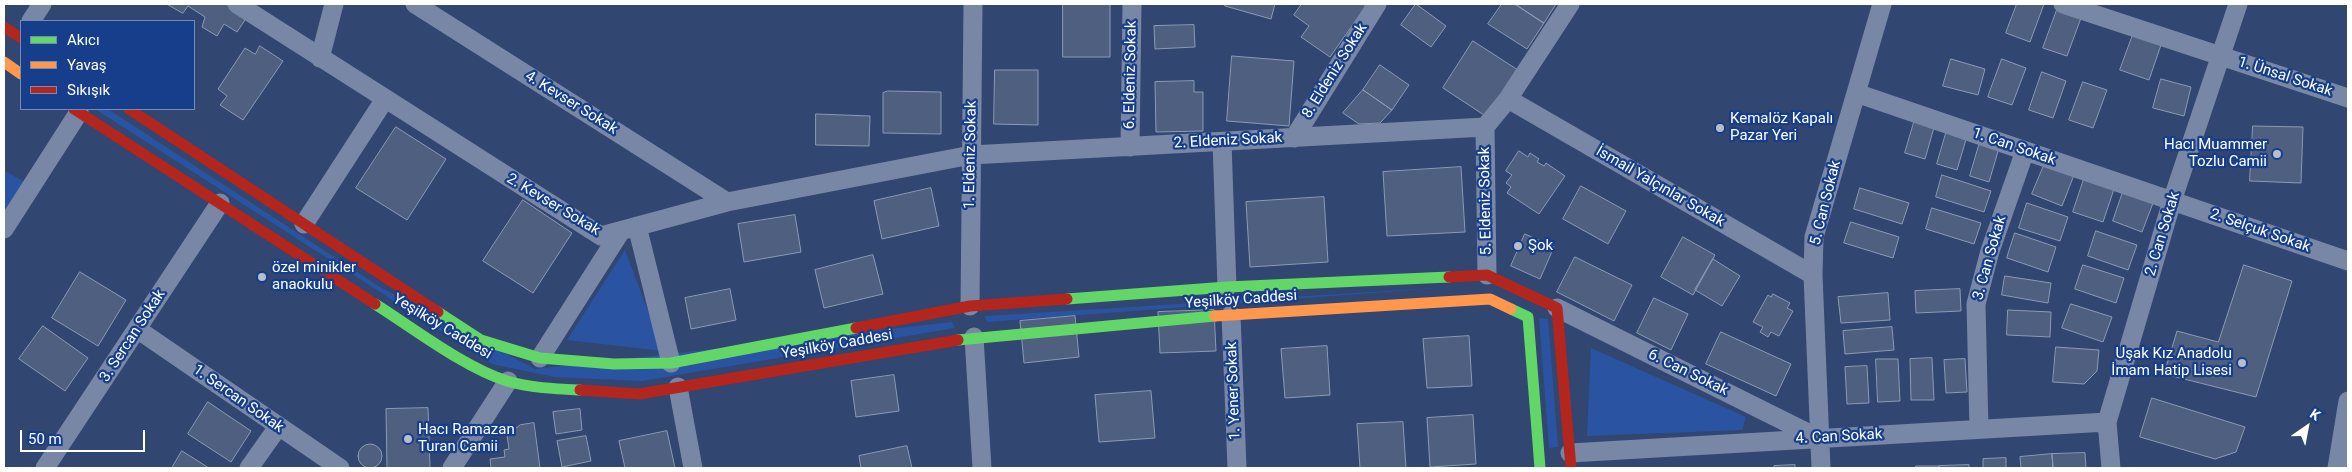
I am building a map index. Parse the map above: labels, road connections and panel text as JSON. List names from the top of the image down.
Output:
{
  "streets": {
    "street": [
      "8. Eldeniz Sokak",
      "6. Eldeniz Sokak",
      "1. Ünsal Sokak",
      "4. Kevser Sokak",
      "2. Eldeniz Sokak",
      "1. Can Sokak",
      "1. Eldeniz Sokak",
      "İsmail Yalçınlar Sokak",
      "5. Eldeniz Sokak",
      "5. Can Sokak",
      "2. Kevser Sokak",
      "2. Selçuk Sokak",
      "2. Can Sokak",
      "3. Can Sokak",
      "Yeşilköy Caddesi",
      "3. Sercan Sokak",
      "6. Can Sokak",
      "1. Yener Sokak",
      "1. Sercan Sokak",
      "4. Can Sokak"
    ]
  },
  "crossings": [
    ["8. Eldeniz Sokak", "2. Eldeniz Sokak"],
    ["6. Eldeniz Sokak", "2. Eldeniz Sokak"],
    ["1. Ünsal Sokak", "2. Can Sokak"],
    ["4. Kevser Sokak", "2. Kevser Sokak"],
    ["2. Eldeniz Sokak", "1. Eldeniz Sokak"],
    ["2. Eldeniz Sokak", "5. Eldeniz Sokak"],
    ["2. Eldeniz Sokak", "2. Kevser Sokak"],
    ["1. Can Sokak", "5. Can Sokak"],
    ["1. Can Sokak", "2. Selçuk Sokak"],
    ["1. Can Sokak", "2. Can Sokak"],
    ["1. Can Sokak", "3. Can Sokak"],
    ["1. Eldeniz Sokak", "2. Kevser Sokak"],
    ["1. Eldeniz Sokak", "Yeşilköy Caddesi"],
    ["İsmail Yalçınlar Sokak", "5. Can Sokak"],
    ["5. Eldeniz Sokak", "Yeşilköy Caddesi"],
    ["5. Can Sokak", "6. Can Sokak"],
    ["5. Can Sokak", "4. Can Sokak"],
    ["2. Selçuk Sokak", "2. Can Sokak"],
    ["2. Can Sokak", "4. Can Sokak"],
    ["3. Can Sokak", "4. Can Sokak"],
    ["Yeşilköy Caddesi", "3. Sercan Sokak"],
    ["Yeşilköy Caddesi", "6. Can Sokak"],
    ["Yeşilköy Caddesi", "1. Yener Sokak"],
    ["3. Sercan Sokak", "1. Sercan Sokak"],
    ["6. Can Sokak", "4. Can Sokak"]
  ],
  "places": [
    "Kemalöz Kapalı Pazar Yeri",
    "Hacı Muammer Tozlu Camii",
    "Şok",
    "özel minikler anaokulu",
    "Uşak Kız Anadolu İmam Hatip Lisesi",
    "Hacı Ramazan Turan Camii"
  ],
  "legend": ["Akıcı", "Yavaş", "Sıkışık"],
  "scale_bar": "50 m",
  "north": "top right"
}
